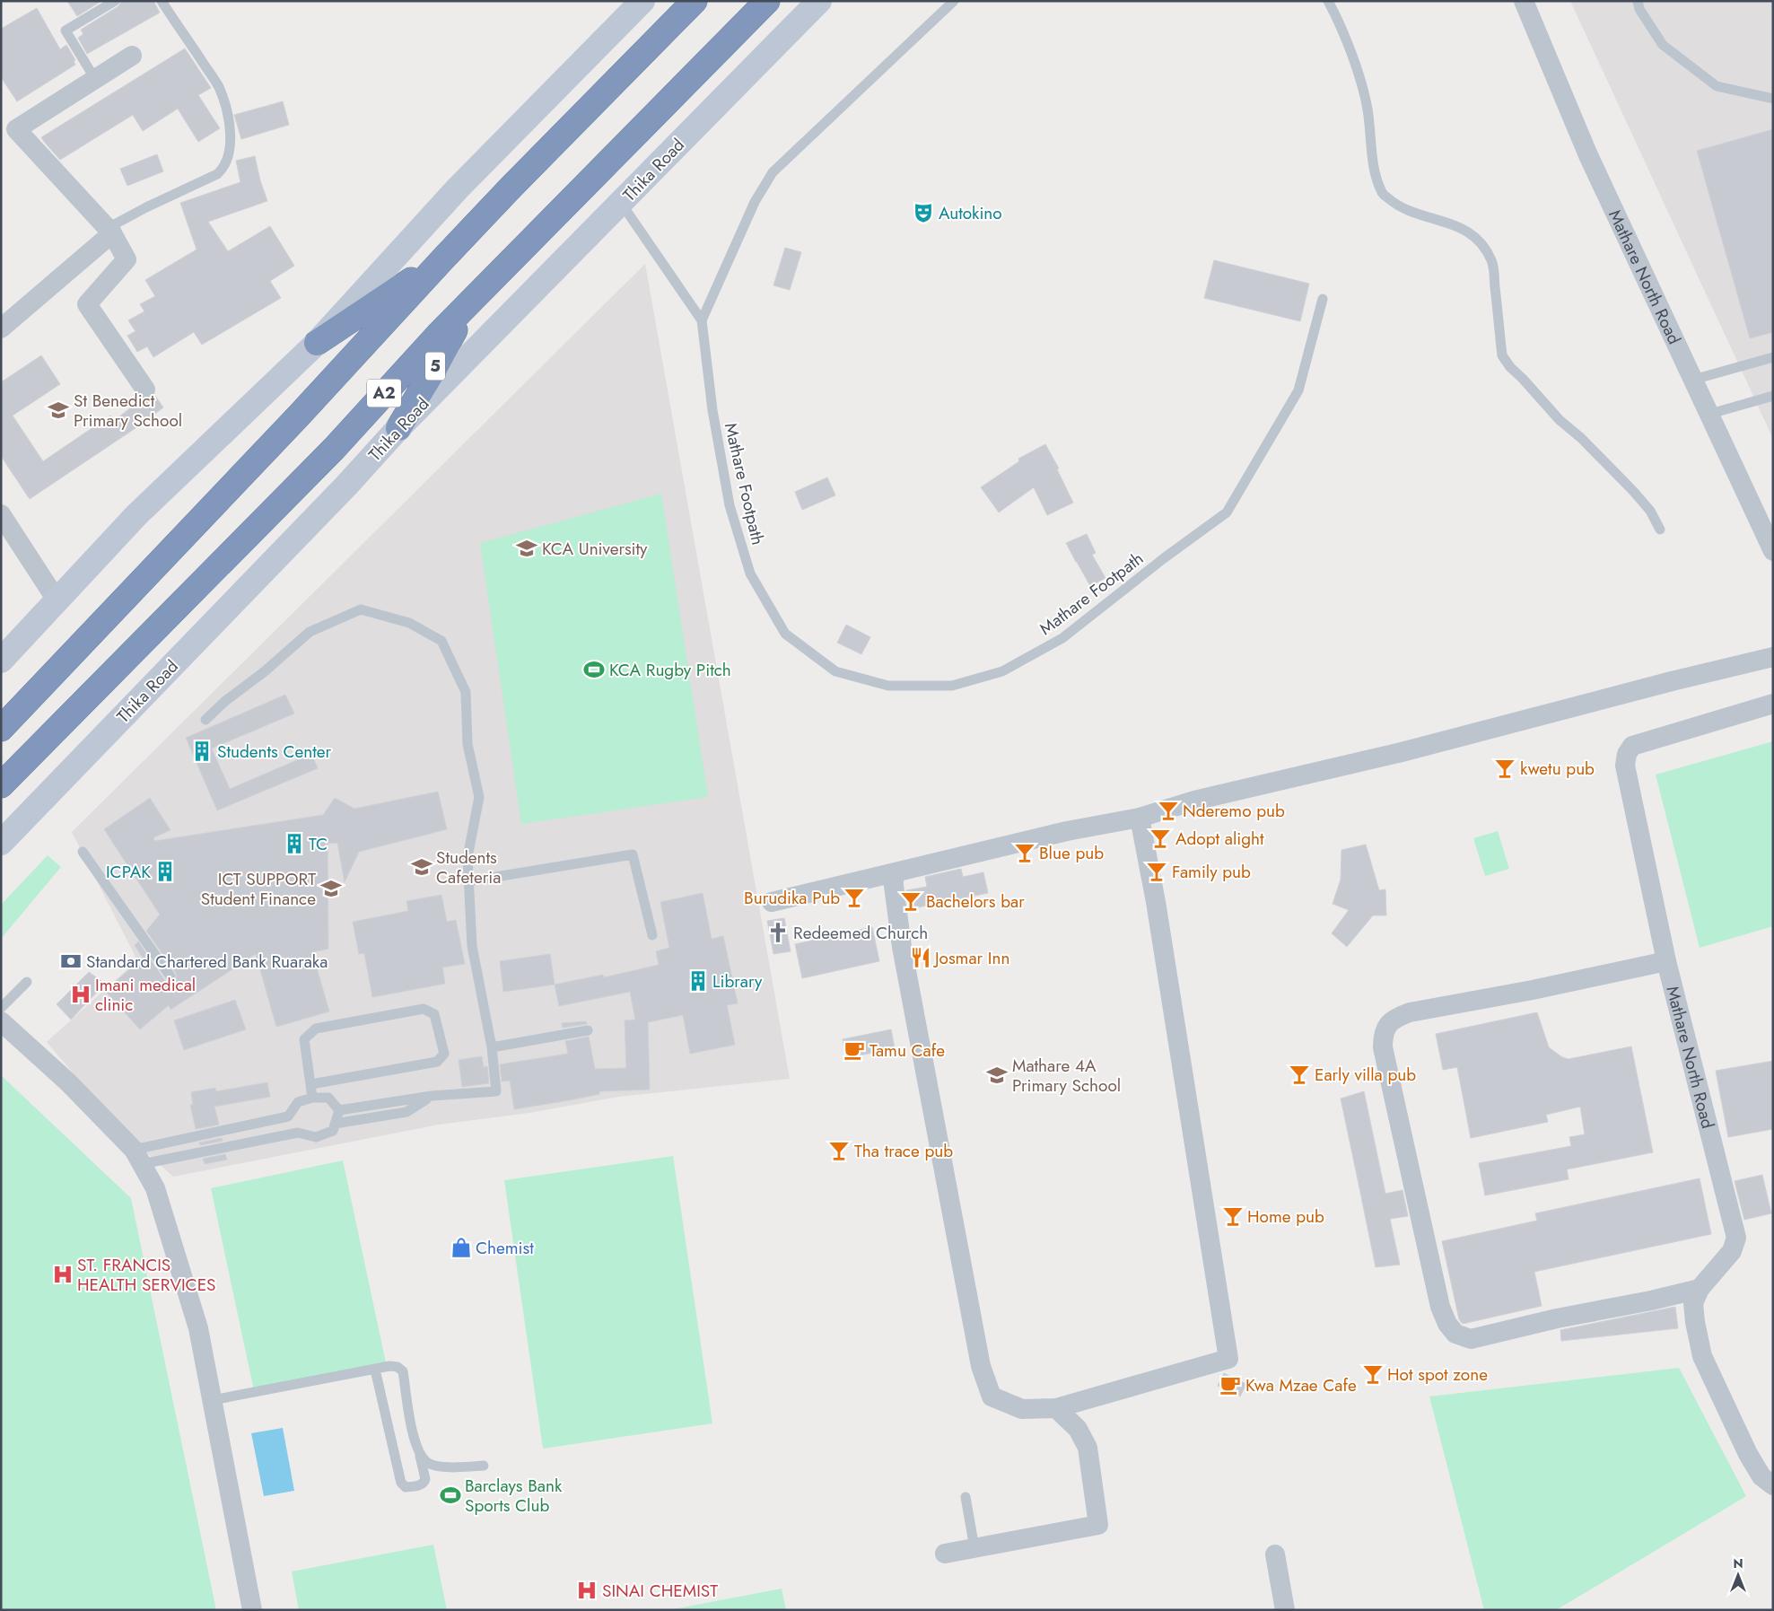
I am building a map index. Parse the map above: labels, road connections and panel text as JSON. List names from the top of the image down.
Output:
{
  "streets": {
    "highway": ["Thika Road", "5", "A2"],
    "street": ["Mathare North Road"],
    "lane": ["Mathare Footpath"]
  },
  "crossings": [
    ["Thika Road", "5"],
    ["Thika Road", "Mathare Footpath"]
  ],
  "places": {
    "theatre": ["Autokino"],
    "school or university": [
      "St Benedict Primary School",
      "KCA University",
      "Students Cafeteria",
      "ICT SUPPORT Student Finance",
      "Mathare 4A Primary School"
    ],
    "sports": ["KCA Rugby Pitch", "Barclays Bank Sports Club"],
    "building": [
      "Students Center",
      "TC",
      "ICPAK",
      "Library"
    ],
    "bar": [
      "kwetu pub",
      "Nderemo pub",
      "Adopt alight",
      "Blue pub",
      "Family pub",
      "Burudika Pub",
      "Bachelors bar",
      "Early villa pub",
      "Tha trace pub",
      "Home pub",
      "Hot spot zone"
    ],
    "church": ["Redeemed Church"],
    "restaurant": ["Josmar Inn"],
    "bank": ["Standard Chartered Bank Ruaraka"],
    "hospital": ["Imani medical clinic", "ST. FRANCIS HEALTH SERVICES", "SINAI CHEMIST"],
    "cafe": ["Tamu Cafe", "Kwa Mzae Cafe"],
    "shop": ["Chemist"]
  },
  "north": "top"
}
